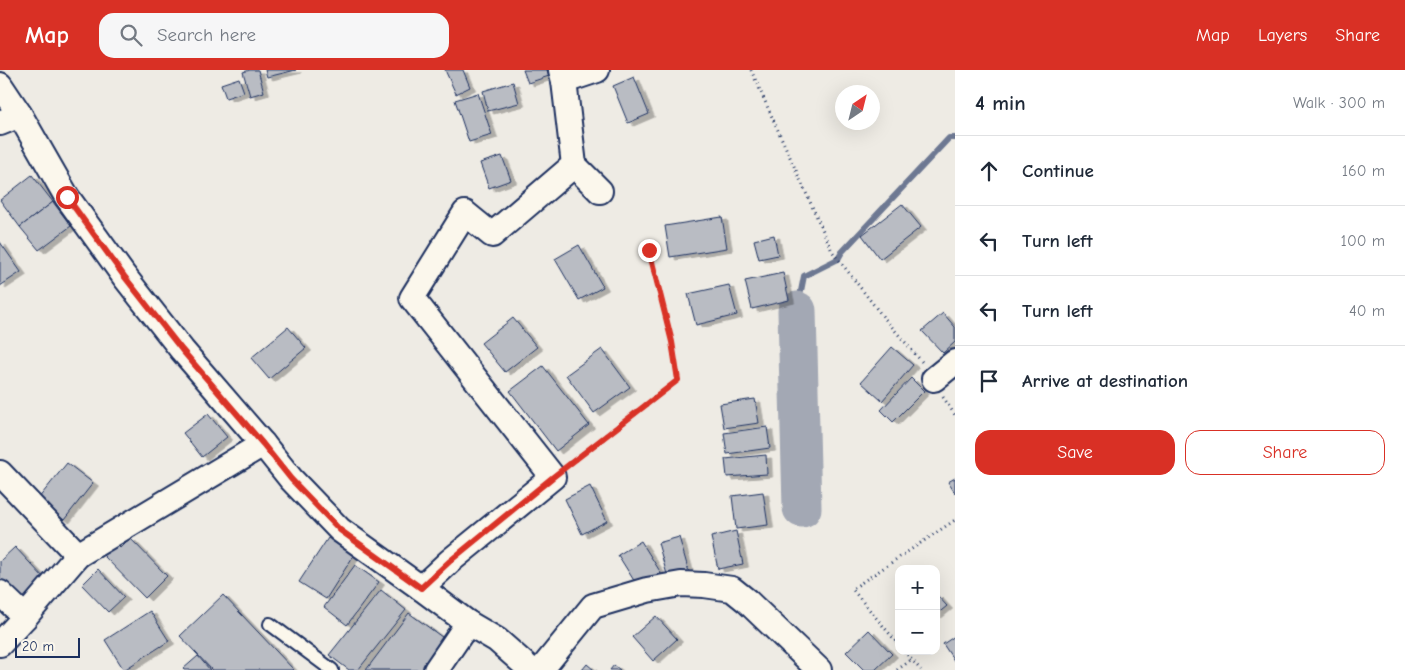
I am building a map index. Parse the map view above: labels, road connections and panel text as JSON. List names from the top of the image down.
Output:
{
  "scale_bar": "20 m",
  "north": "top right",
  "page": {
    "header": "Map",
    "search": "Search here",
    "nav": ["Map", "Layers", "Share"],
    "heading": ["4 min", "Walk · 300 m"],
    "list": [
      ["Continue", "160 m"],
      ["Turn left", "100 m"],
      ["Turn left", "40 m"],
      "Arrive at destination"
    ],
    "buttons": ["Save", "Share"],
    "map_buttons": ["+", "−"],
    "scale": "20 m"
  }
}
